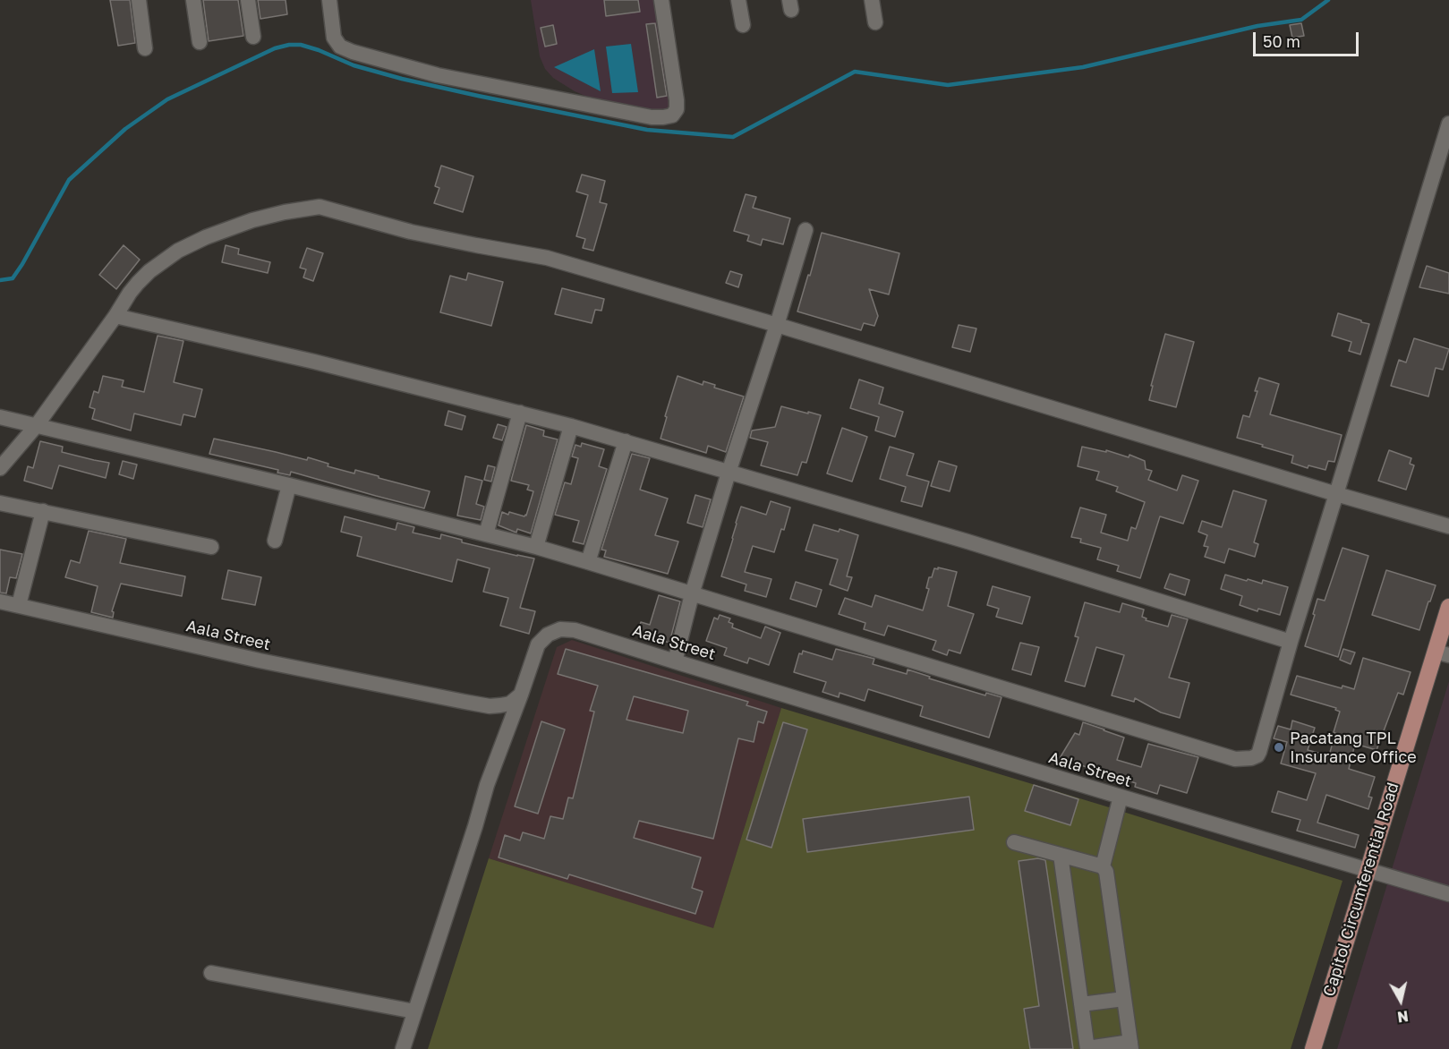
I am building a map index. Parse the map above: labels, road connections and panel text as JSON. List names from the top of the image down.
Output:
{
  "streets": {
    "main road": ["Capitol Circumferential Road"],
    "street": ["Aala Street"]
  },
  "crossings": [
    ["Aala Street", "Capitol Circumferential Road"]
  ],
  "places": ["Pacatang TPL Insurance Office"],
  "scale_bar": "50 m",
  "north": "bottom"
}
